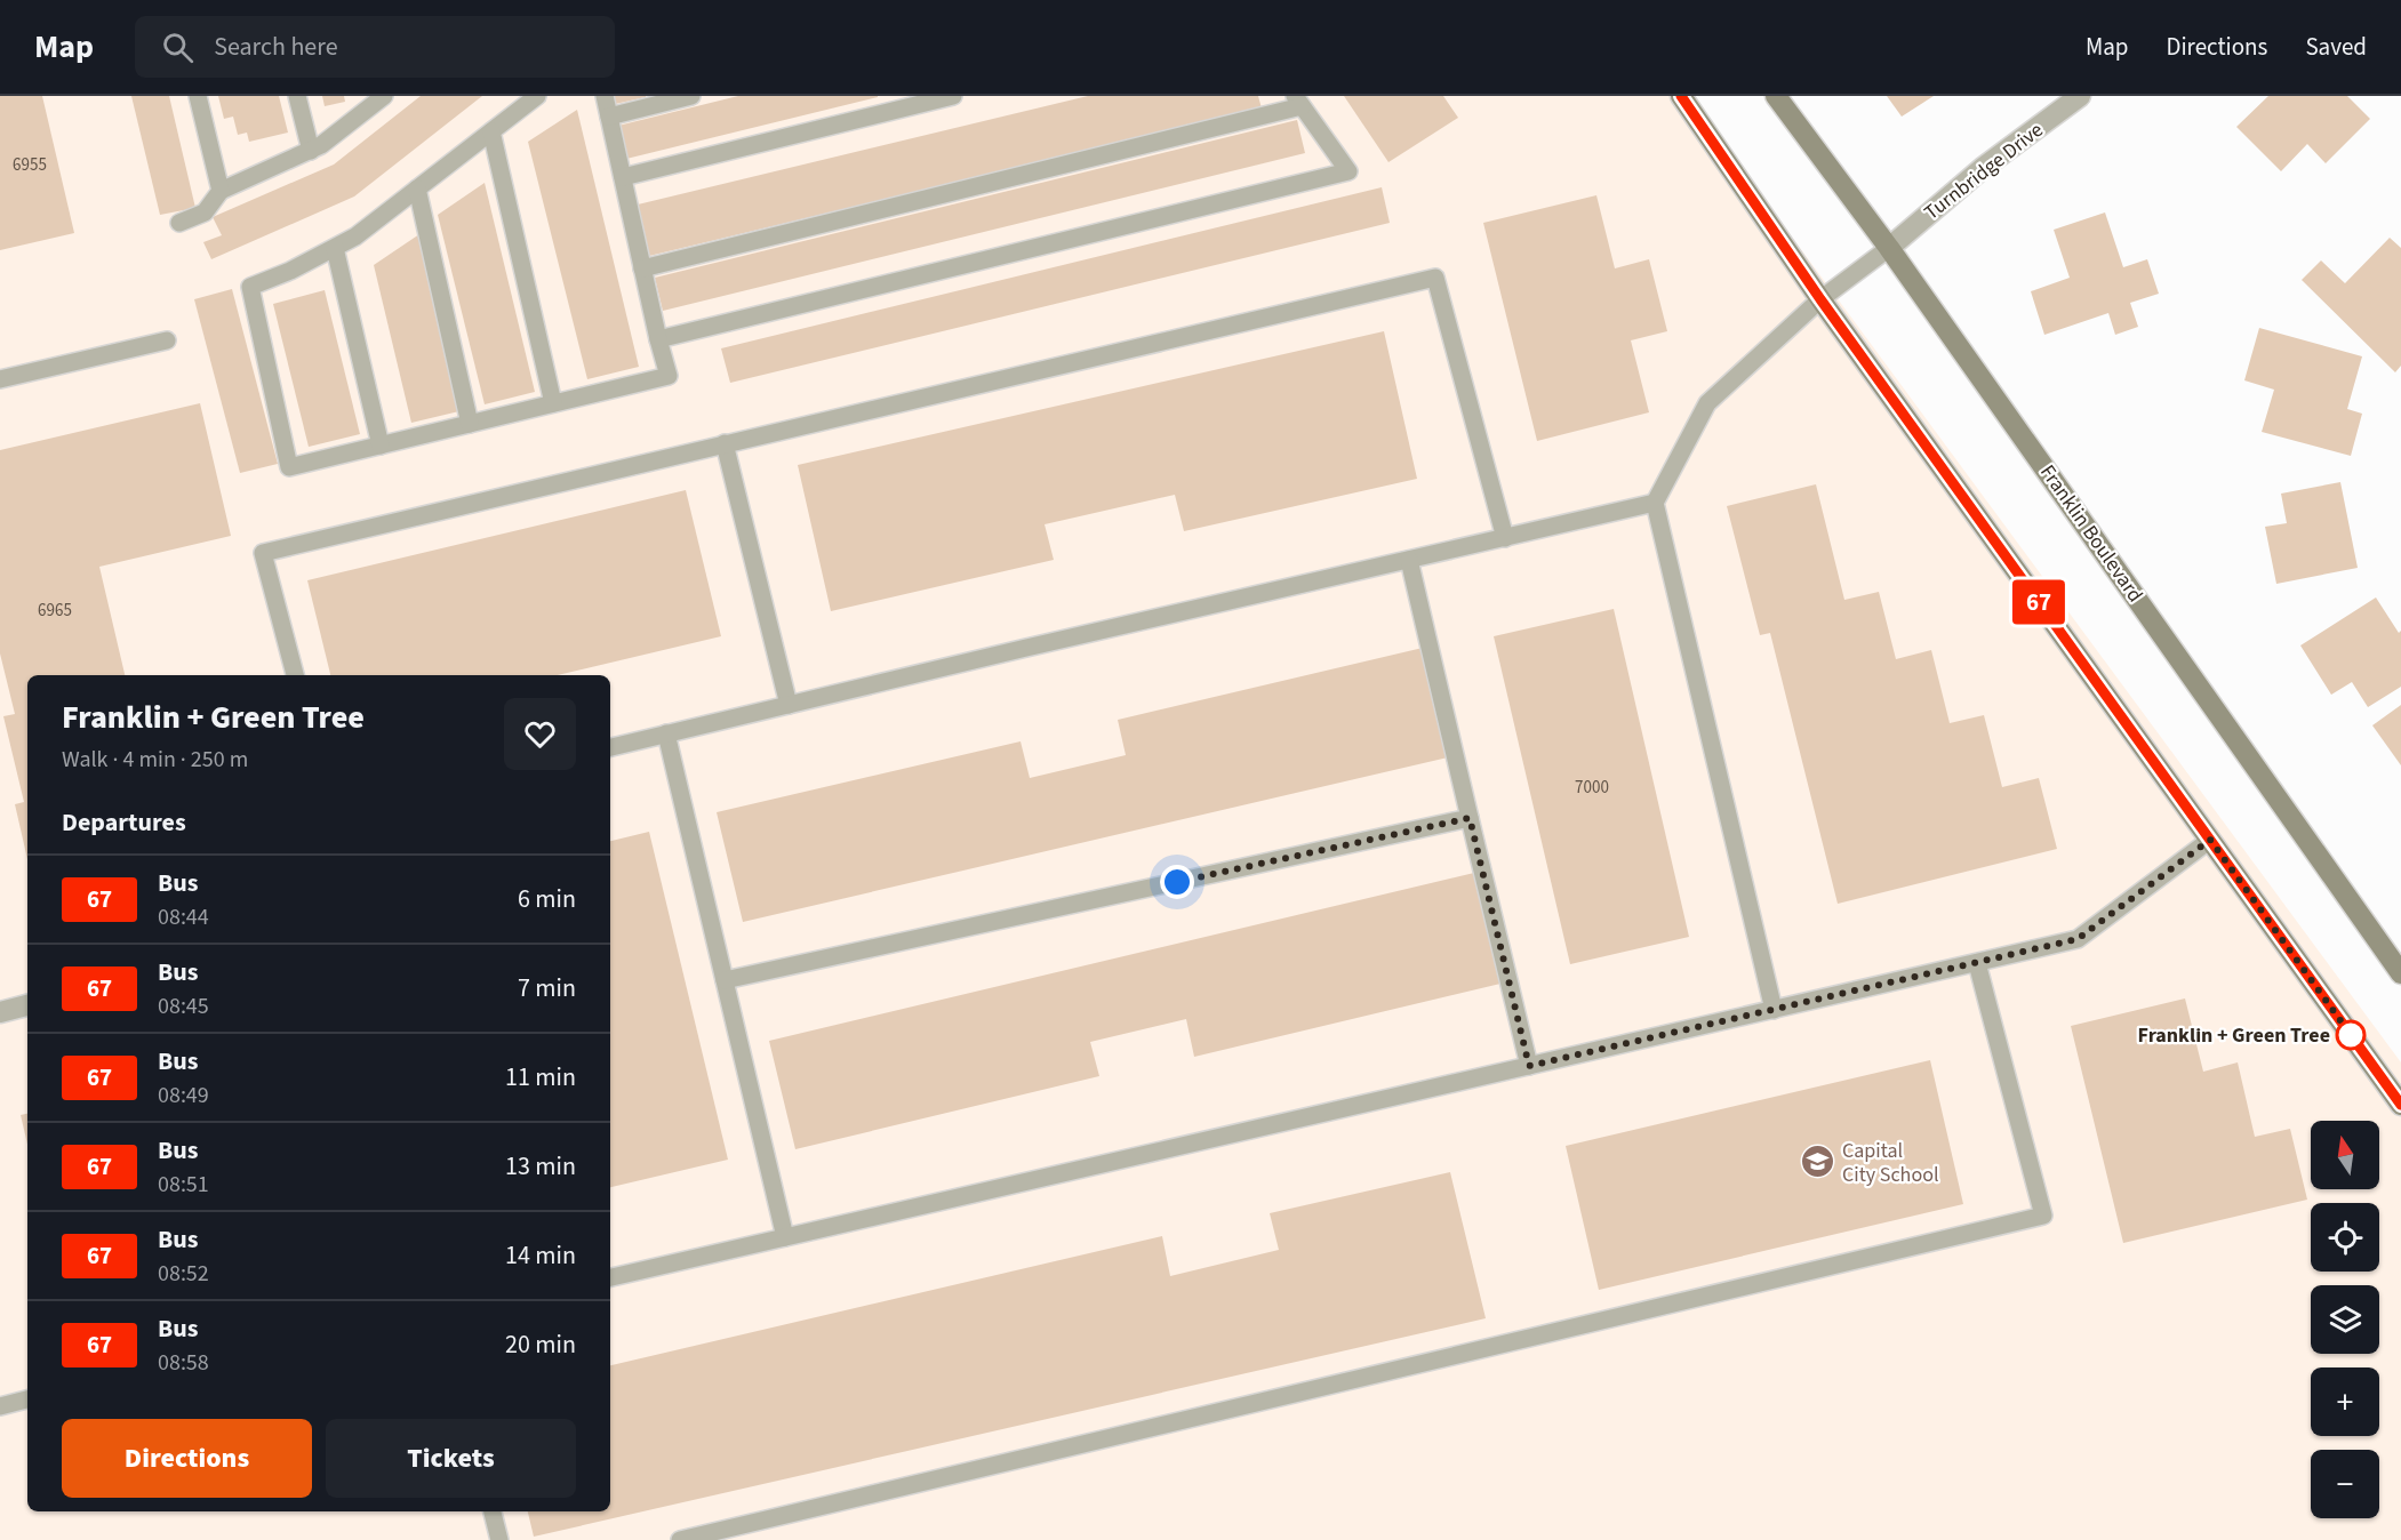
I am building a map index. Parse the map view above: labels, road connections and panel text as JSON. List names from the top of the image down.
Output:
{
  "streets": {
    "main road": ["Franklin Boulevard"],
    "street": ["Turnbridge Drive"]
  },
  "crossings": [
    ["Turnbridge Drive", "Franklin Boulevard"]
  ],
  "places": {
    "other": ["Franklin + Green Tree"],
    "school or university": ["Capital City School"]
  },
  "lines": ["bus line 67"],
  "house_numbers": ["6955", "6965", "7000"],
  "north": "top",
  "page": {
    "header": "Map",
    "search": "Search here",
    "nav": ["Map", "Directions", "Saved"],
    "on_map": "67",
    "heading": [
      ["Franklin + Green Tree", "Walk · 4 min · 250 m"],
      "Departures"
    ],
    "list": [
      {
        "mark": "67",
        "name": "Bus",
        "note": "08:44",
        "value": "6 min"
      },
      {
        "mark": "67",
        "name": "Bus",
        "note": "08:45",
        "value": "7 min"
      },
      {
        "mark": "67",
        "name": "Bus",
        "note": "08:49",
        "value": "11 min"
      },
      {
        "mark": "67",
        "name": "Bus",
        "note": "08:51",
        "value": "13 min"
      },
      {
        "mark": "67",
        "name": "Bus",
        "note": "08:52",
        "value": "14 min"
      },
      {
        "mark": "67",
        "name": "Bus",
        "note": "08:58",
        "value": "20 min"
      }
    ],
    "map_buttons": ["+", "−"],
    "buttons": ["Directions", "Tickets"]
  }
}
